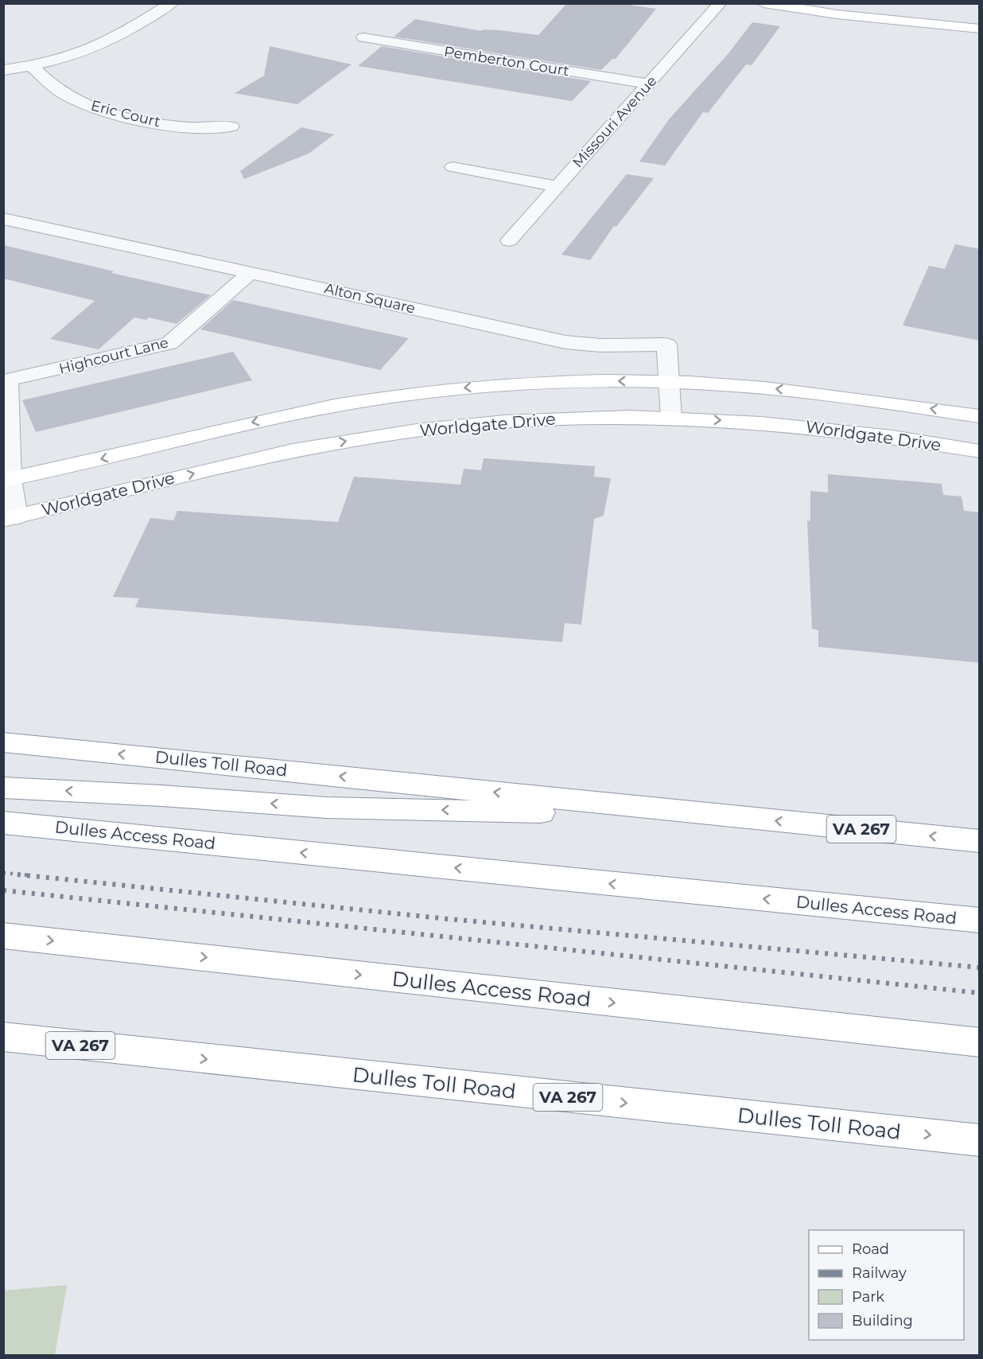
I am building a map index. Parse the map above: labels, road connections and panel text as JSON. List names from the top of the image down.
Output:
{
  "streets": {
    "main road": [
      "Worldgate Drive",
      "Dulles Toll Road",
      "VA 267",
      "Dulles Access Road"
    ],
    "street": [
      "Pemberton Court",
      "Eric Court",
      "Missouri Avenue",
      "Alton Square",
      "Highcourt Lane"
    ]
  },
  "crossings": [
    ["Pemberton Court", "Missouri Avenue"],
    ["Alton Square", "Highcourt Lane"],
    ["Alton Square", "Worldgate Drive"],
    ["Highcourt Lane", "Worldgate Drive"]
  ],
  "legend": [
    "Road",
    "Railway",
    "Park",
    "Building"
  ]
}
